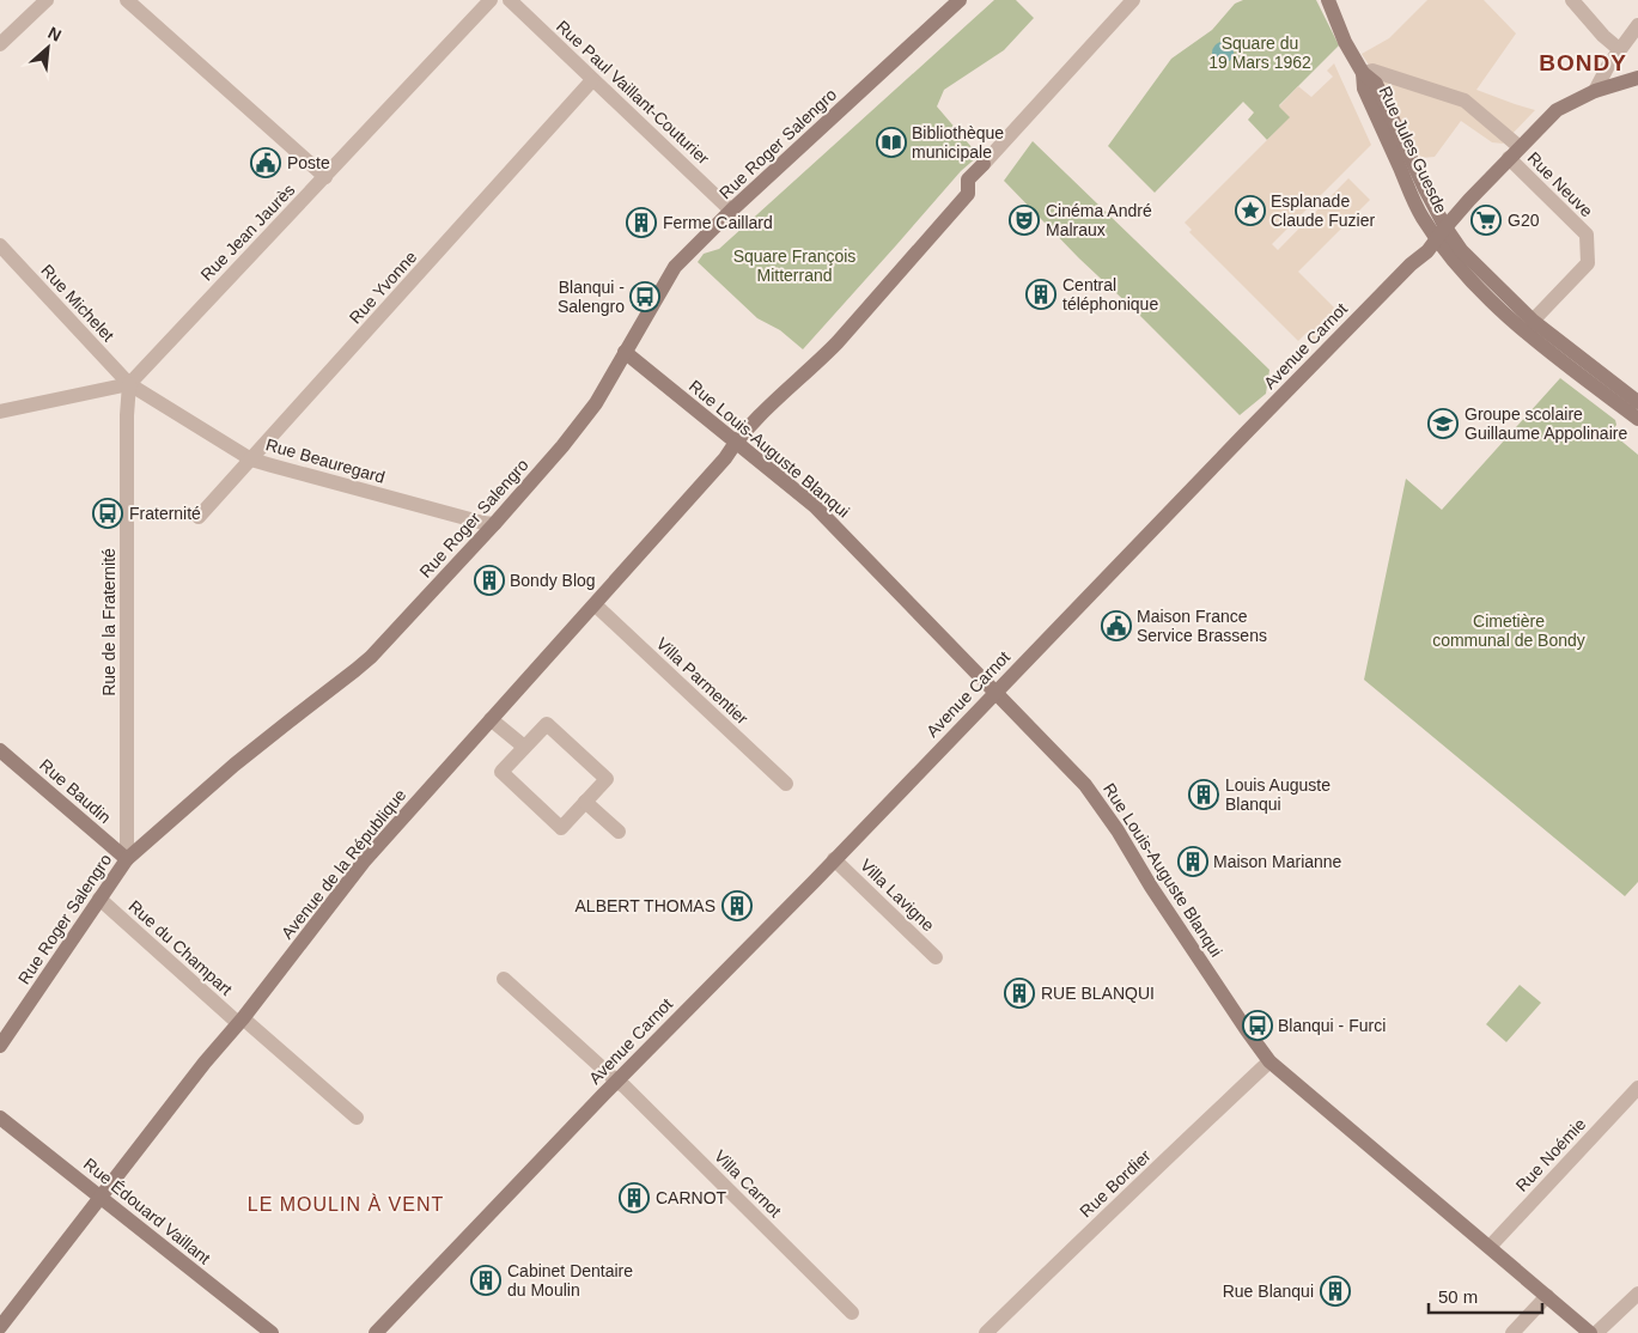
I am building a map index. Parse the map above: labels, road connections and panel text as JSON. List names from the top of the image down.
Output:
{
  "streets": {
    "street": [
      "Rue Paul Vaillant-Couturier",
      "Rue Roger Salengro",
      "Rue Jules Guesde",
      "Rue Neuve",
      "Rue Jean Jaurès",
      "Rue Yvonne",
      "Rue Michelet",
      "Avenue Carnot",
      "Rue Louis-Auguste Blanqui",
      "Rue Beauregard",
      "Rue de la Fraternité",
      "Villa Parmentier",
      "Rue Baudin",
      "Avenue de la République",
      "Villa Lavigne",
      "Rue du Champart",
      "Rue Noémie",
      "Villa Carnot",
      "Rue Bordier",
      "Rue Édouard Vaillant"
    ]
  },
  "crossings": [
    ["Rue Paul Vaillant-Couturier", "Rue Roger Salengro"],
    ["Rue Paul Vaillant-Couturier", "Rue Yvonne"],
    ["Rue Roger Salengro", "Rue Louis-Auguste Blanqui"],
    ["Rue Roger Salengro", "Rue Beauregard"],
    ["Rue Roger Salengro", "Rue de la Fraternité"],
    ["Rue Roger Salengro", "Rue Baudin"],
    ["Rue Roger Salengro", "Rue du Champart"],
    ["Rue Jules Guesde", "Avenue Carnot"],
    ["Rue Neuve", "Avenue Carnot"],
    ["Rue Jean Jaurès", "Rue Michelet"],
    ["Rue Jean Jaurès", "Rue Beauregard"],
    ["Rue Jean Jaurès", "Rue de la Fraternité"],
    ["Rue Yvonne", "Rue Beauregard"],
    ["Rue Michelet", "Rue Beauregard"],
    ["Rue Michelet", "Rue de la Fraternité"],
    ["Avenue Carnot", "Rue Louis-Auguste Blanqui"],
    ["Avenue Carnot", "Villa Lavigne"],
    ["Avenue Carnot", "Villa Carnot"],
    ["Rue Louis-Auguste Blanqui", "Avenue de la République"],
    ["Rue Louis-Auguste Blanqui", "Rue Noémie"],
    ["Rue Louis-Auguste Blanqui", "Rue Bordier"],
    ["Rue Beauregard", "Rue de la Fraternité"],
    ["Rue de la Fraternité", "Rue Baudin"],
    ["Villa Parmentier", "Avenue de la République"],
    ["Avenue de la République", "Rue du Champart"],
    ["Avenue de la République", "Rue Édouard Vaillant"]
  ],
  "districts": ["BONDY", "LE MOULIN À VENT"],
  "parks": ["Square du 19 Mars 1962", "Square François Mitterrand", "Cimetière communal de Bondy"],
  "places": {
    "library": ["Bibliothèque municipale"],
    "public building": ["Poste", "Maison France Service Brassens"],
    "place": ["Esplanade Claude Fuzier"],
    "theatre": ["Cinéma André Malraux"],
    "supermarket": ["G20"],
    "building": [
      "Ferme Caillard",
      "Central téléphonique",
      "Bondy Blog",
      "Louis Auguste Blanqui",
      "Maison Marianne",
      "ALBERT THOMAS",
      "RUE BLANQUI",
      "CARNOT",
      "Cabinet Dentaire du Moulin",
      "Rue Blanqui"
    ],
    "bus stop": ["Blanqui - Salengro", "Fraternité", "Blanqui - Furci"],
    "school or university": ["Groupe scolaire Guillaume Appolinaire"]
  },
  "scale_bar": "50 m",
  "north": "top right"
}
